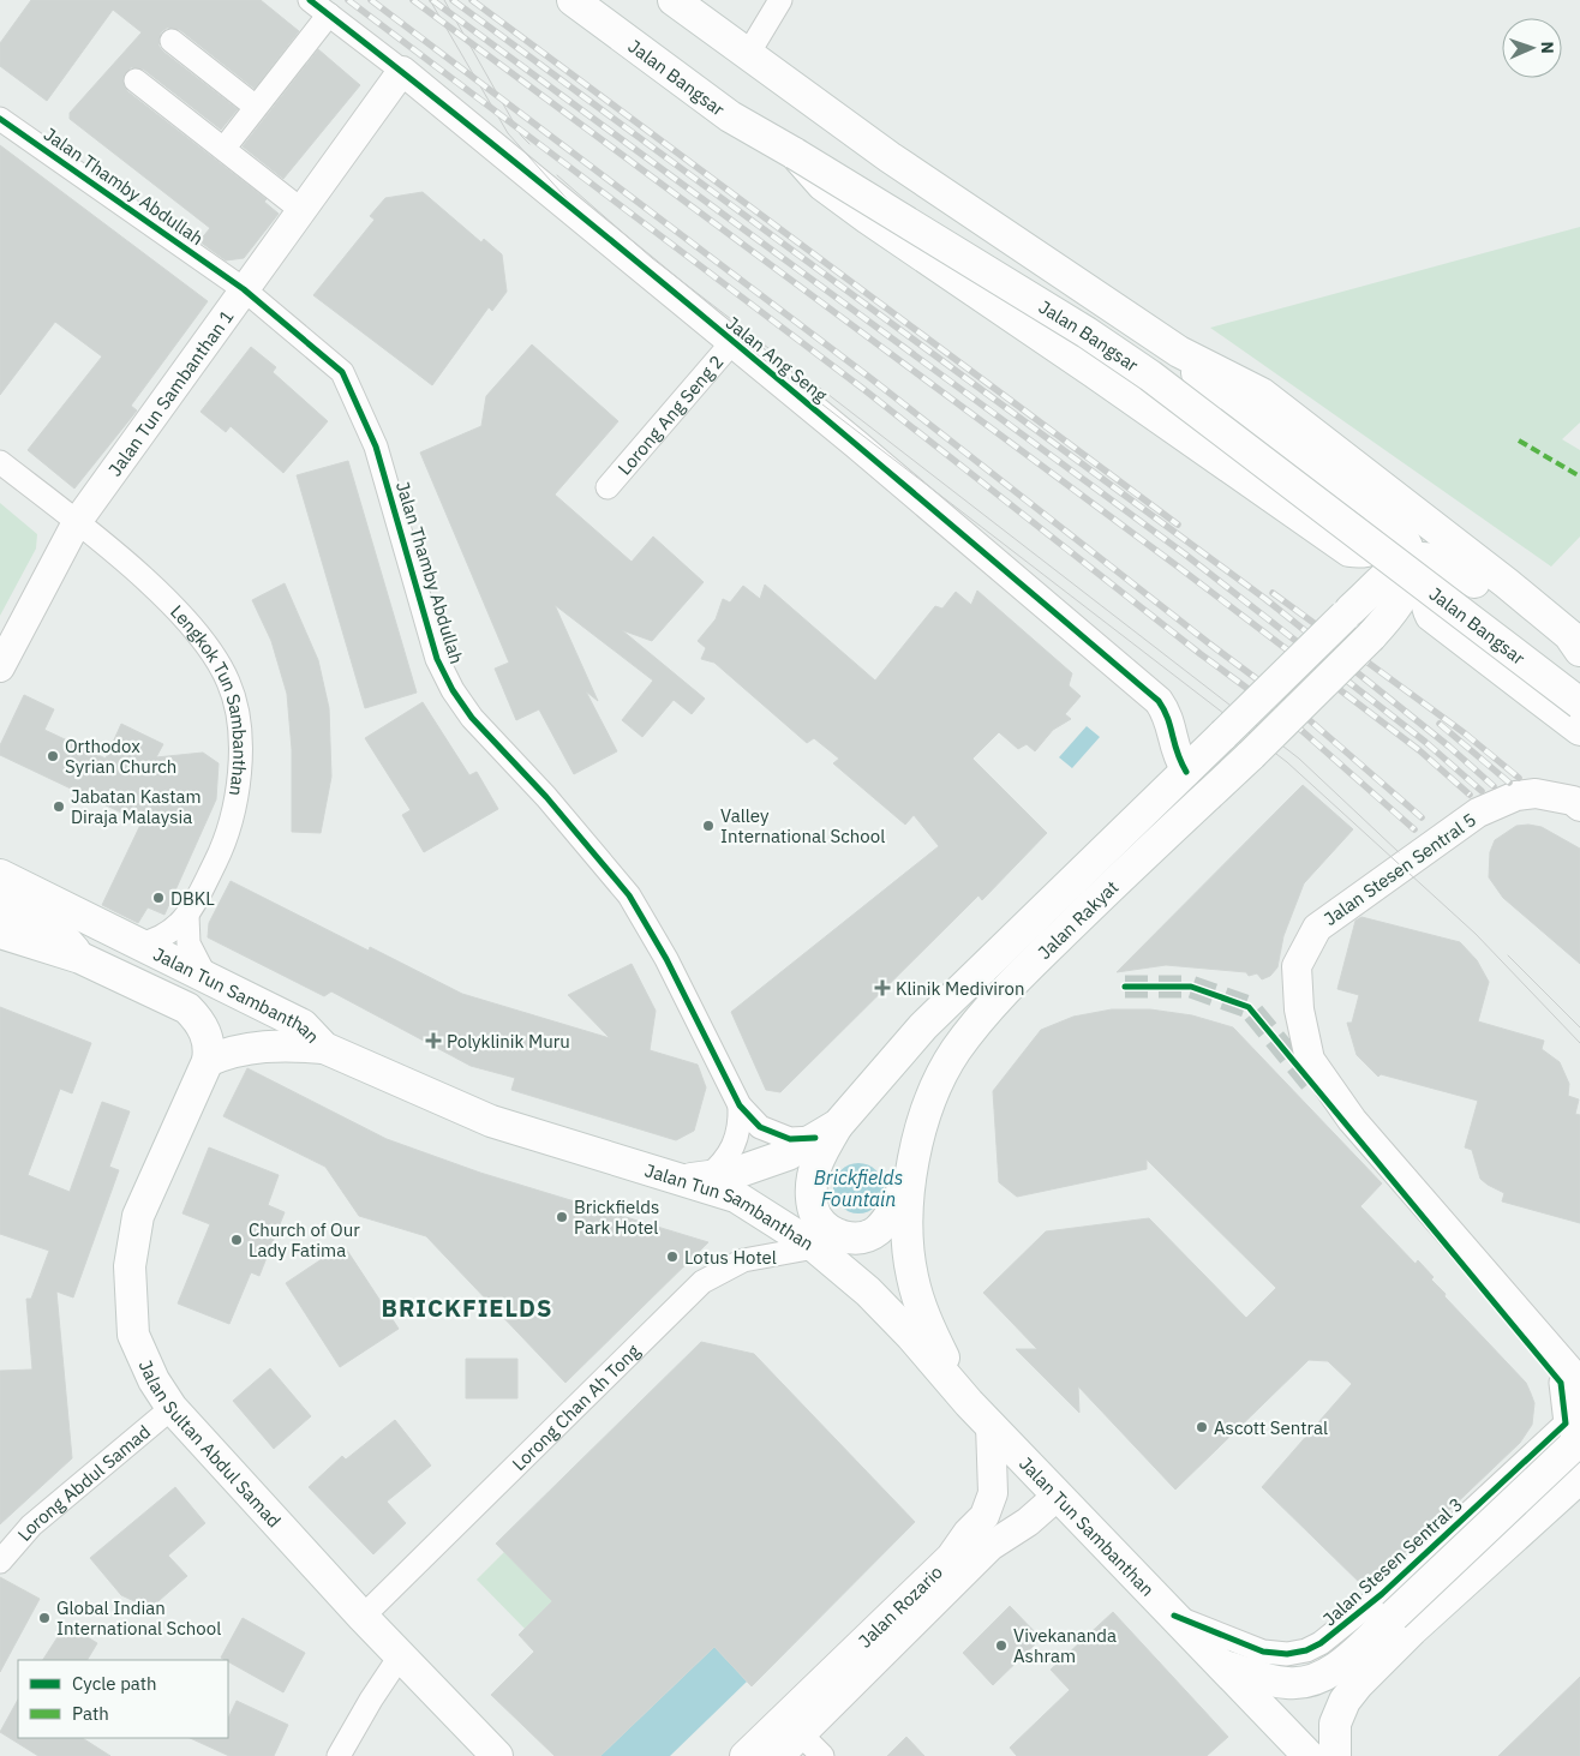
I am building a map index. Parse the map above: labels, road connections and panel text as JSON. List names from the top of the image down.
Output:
{
  "streets": {
    "main road": [
      "Jalan Bangsar",
      "Jalan Rakyat",
      "Jalan Tun Sambanthan",
      "Jalan Sultan Abdul Samad"
    ],
    "street": [
      "Jalan Thamby Abdullah",
      "Jalan Ang Seng",
      "Jalan Tun Sambanthan 1",
      "Lorong Ang Seng 2",
      "Lengkok Tun Sambanthan",
      "Jalan Stesen Sentral 5",
      "Lorong Chan Ah Tong",
      "Lorong Abdul Samad",
      "Jalan Stesen Sentral 3",
      "Jalan Rozario"
    ]
  },
  "crossings": [
    ["Jalan Thamby Abdullah", "Jalan Tun Sambanthan 1"],
    ["Jalan Thamby Abdullah", "Jalan Rakyat"],
    ["Jalan Ang Seng", "Jalan Tun Sambanthan 1"],
    ["Jalan Ang Seng", "Lorong Ang Seng 2"],
    ["Jalan Ang Seng", "Jalan Rakyat"],
    ["Jalan Tun Sambanthan 1", "Lengkok Tun Sambanthan"],
    ["Lengkok Tun Sambanthan", "Jalan Tun Sambanthan"],
    ["Jalan Stesen Sentral 5", "Jalan Stesen Sentral 3"],
    ["Jalan Rakyat", "Jalan Tun Sambanthan"],
    ["Jalan Rakyat", "Jalan Rozario"],
    ["Jalan Tun Sambanthan", "Lorong Chan Ah Tong"],
    ["Jalan Tun Sambanthan", "Jalan Sultan Abdul Samad"],
    ["Jalan Tun Sambanthan", "Jalan Stesen Sentral 3"],
    ["Jalan Tun Sambanthan", "Jalan Rozario"],
    ["Lorong Chan Ah Tong", "Jalan Sultan Abdul Samad"],
    ["Jalan Sultan Abdul Samad", "Lorong Abdul Samad"]
  ],
  "districts": ["BRICKFIELDS"],
  "water": ["Brickfields Fountain"],
  "places": {
    "other": [
      "Orthodox Syrian Church",
      "Jabatan Kastam Diraja Malaysia",
      "Valley International School",
      "DBKL",
      "Brickfields Park Hotel",
      "Church of Our Lady Fatima",
      "Lotus Hotel",
      "Ascott Sentral",
      "Global Indian International School",
      "Vivekananda Ashram"
    ],
    "health": ["Klinik Mediviron", "Polyklinik Muru"]
  },
  "legend": ["Cycle path", "Path"],
  "north": "right"
}
